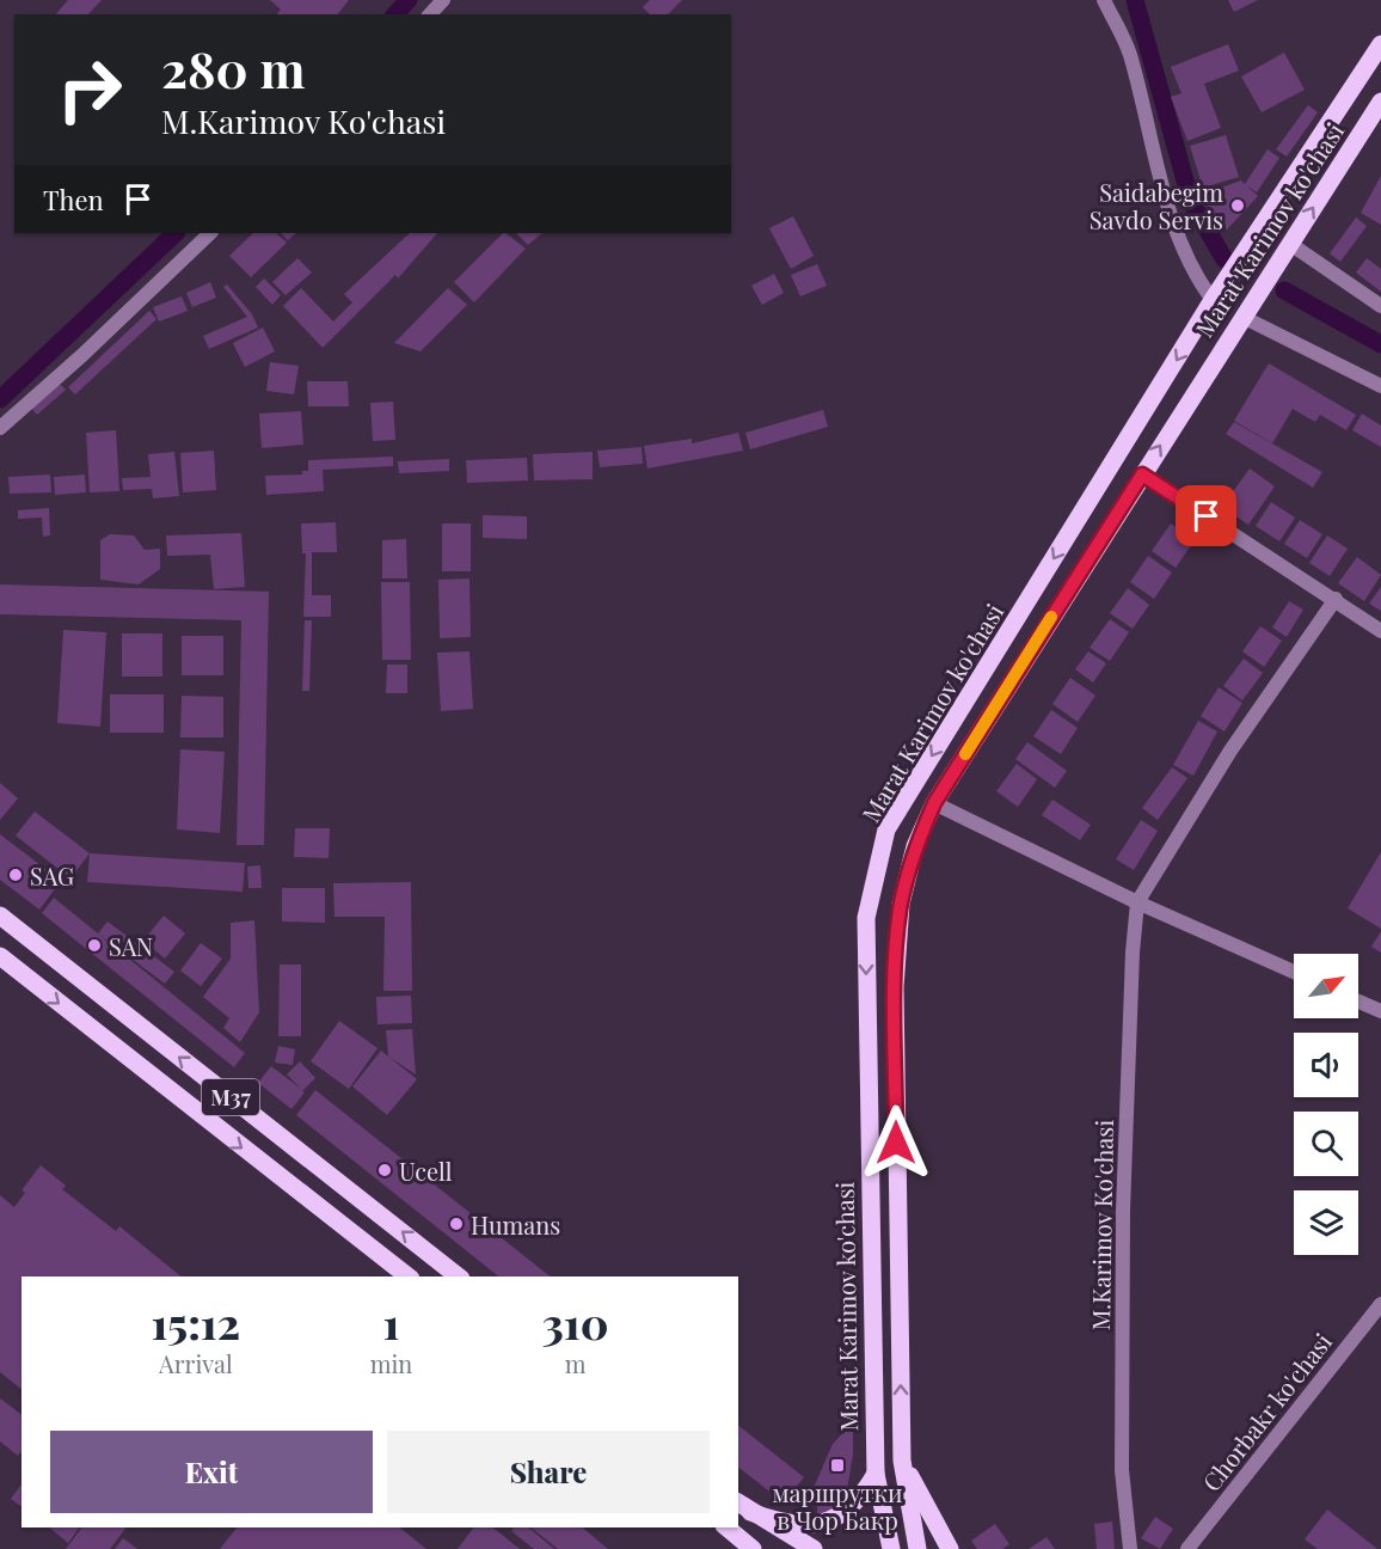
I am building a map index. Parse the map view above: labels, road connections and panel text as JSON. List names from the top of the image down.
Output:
{
  "streets": {
    "main road": ["Marat Karimov ko'chasi", "M37"],
    "street": ["M.Karimov Ko'chasi", "Chorbakr ko'chasi"]
  },
  "places": {
    "other": [
      "Saidabegim Savdo Servis",
      "SAG",
      "SAN",
      "Ucell",
      "Humans"
    ],
    "transit": ["маршрутки в Чор Бакр"]
  },
  "north": "top right",
  "page": {
    "turn": ["280 m", "M.Karimov Ko'chasi"],
    "then": "Then",
    "eta": [
      "15:12",
      "Arrival",
      "1",
      "min",
      "310",
      "m"
    ],
    "buttons": ["Exit", "Share"]
  }
}
